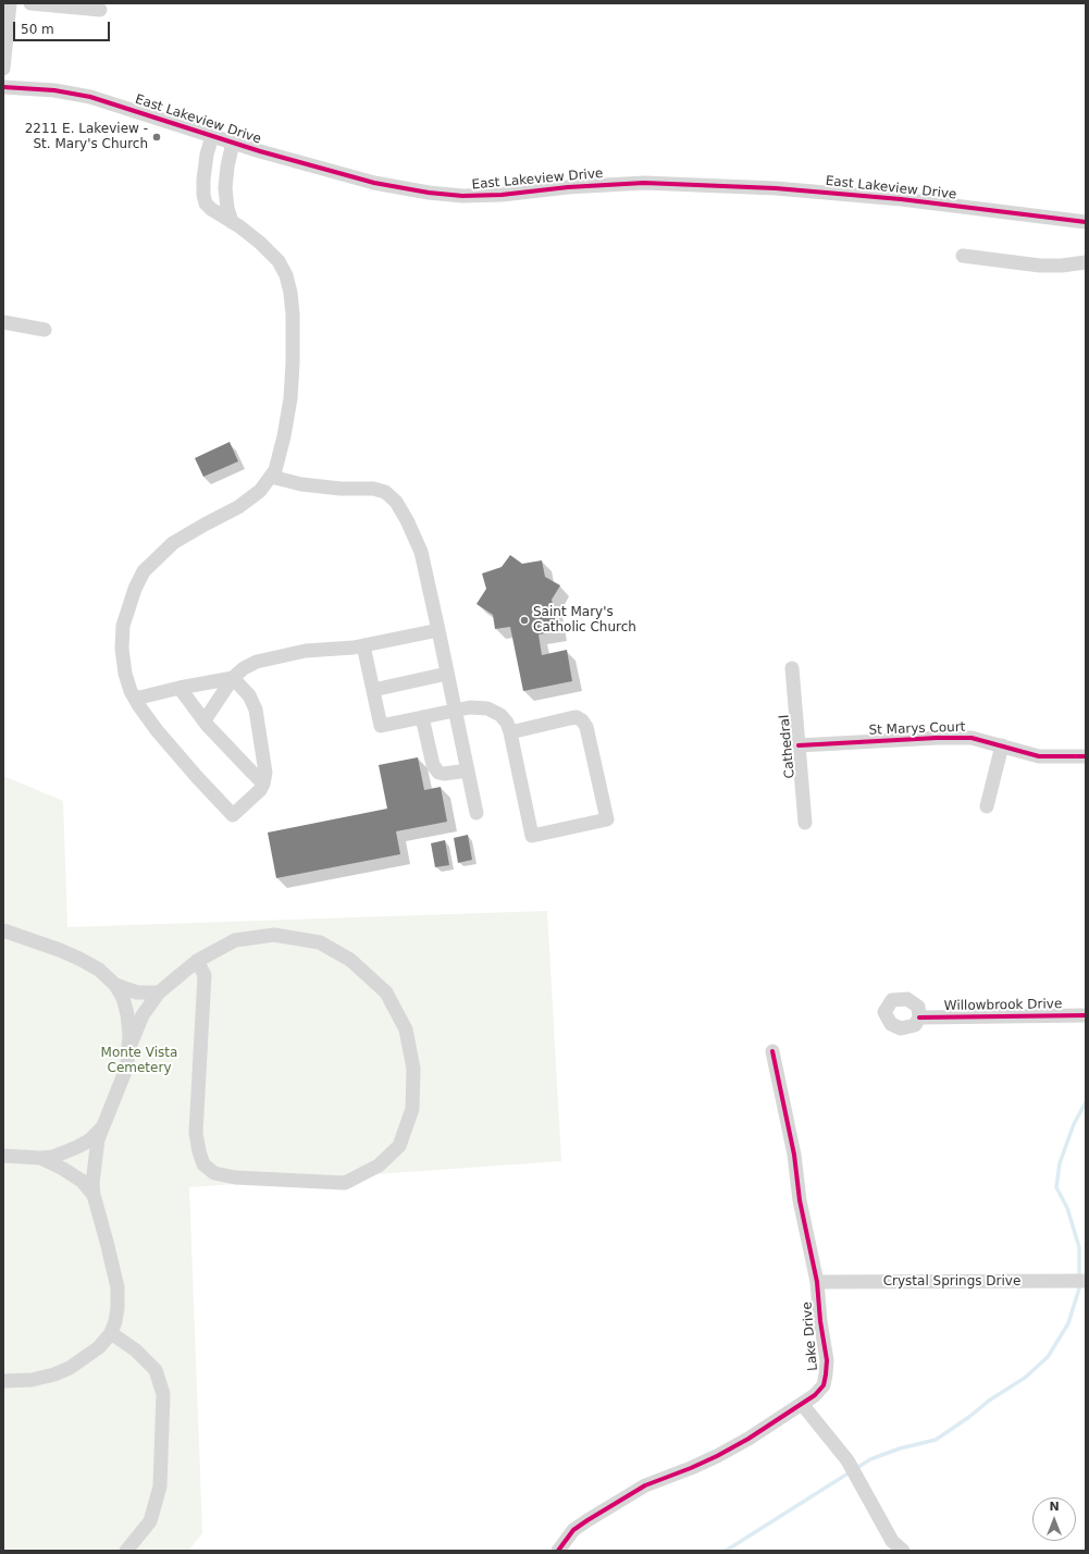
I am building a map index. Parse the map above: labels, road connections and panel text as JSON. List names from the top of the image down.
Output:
{
  "streets": {
    "street": [
      "East Lakeview Drive",
      "St Marys Court",
      "Cathedral",
      "Willowbrook Drive",
      "Crystal Springs Drive",
      "Lake Drive"
    ]
  },
  "crossings": [
    ["St Marys Court", "Cathedral"],
    ["Crystal Springs Drive", "Lake Drive"]
  ],
  "parks": ["Monte Vista Cemetery"],
  "places": ["2211 E. Lakeview - St. Mary's Church", "Saint Mary's Catholic Church"],
  "scale_bar": "50 m",
  "north": "top"
}
